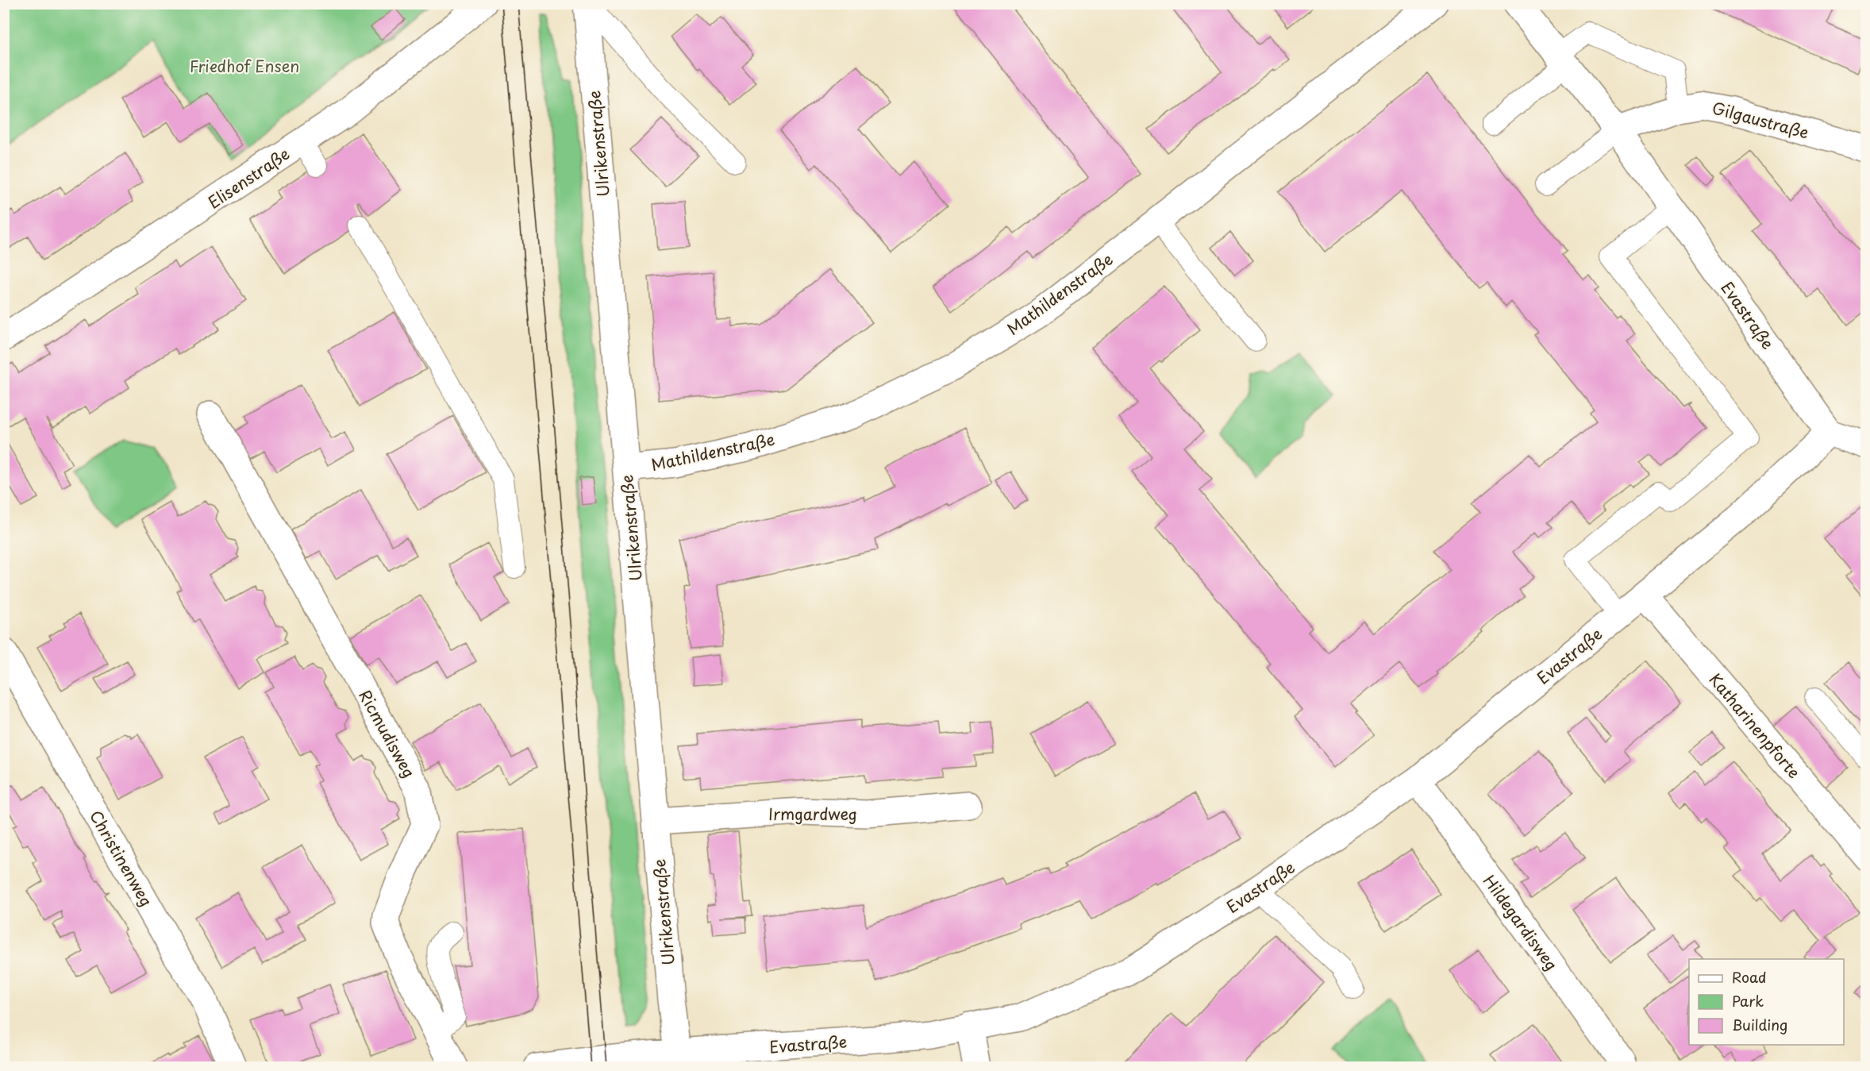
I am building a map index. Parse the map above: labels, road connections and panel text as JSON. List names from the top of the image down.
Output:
{
  "streets": {
    "street": [
      "Gilgaustraße",
      "Ulrikenstraße",
      "Elisenstraße",
      "Mathildenstraße",
      "Evastraße",
      "Katharinenpforte",
      "Ricmudisweg",
      "Irmgardweg",
      "Christinenweg",
      "Hildegardisweg"
    ]
  },
  "crossings": [
    ["Gilgaustraße", "Evastraße"],
    ["Ulrikenstraße", "Mathildenstraße"],
    ["Ulrikenstraße", "Evastraße"],
    ["Ulrikenstraße", "Irmgardweg"],
    ["Evastraße", "Katharinenpforte"],
    ["Evastraße", "Hildegardisweg"]
  ],
  "parks": ["Friedhof Ensen"],
  "legend": ["Road", "Park", "Building"]
}
